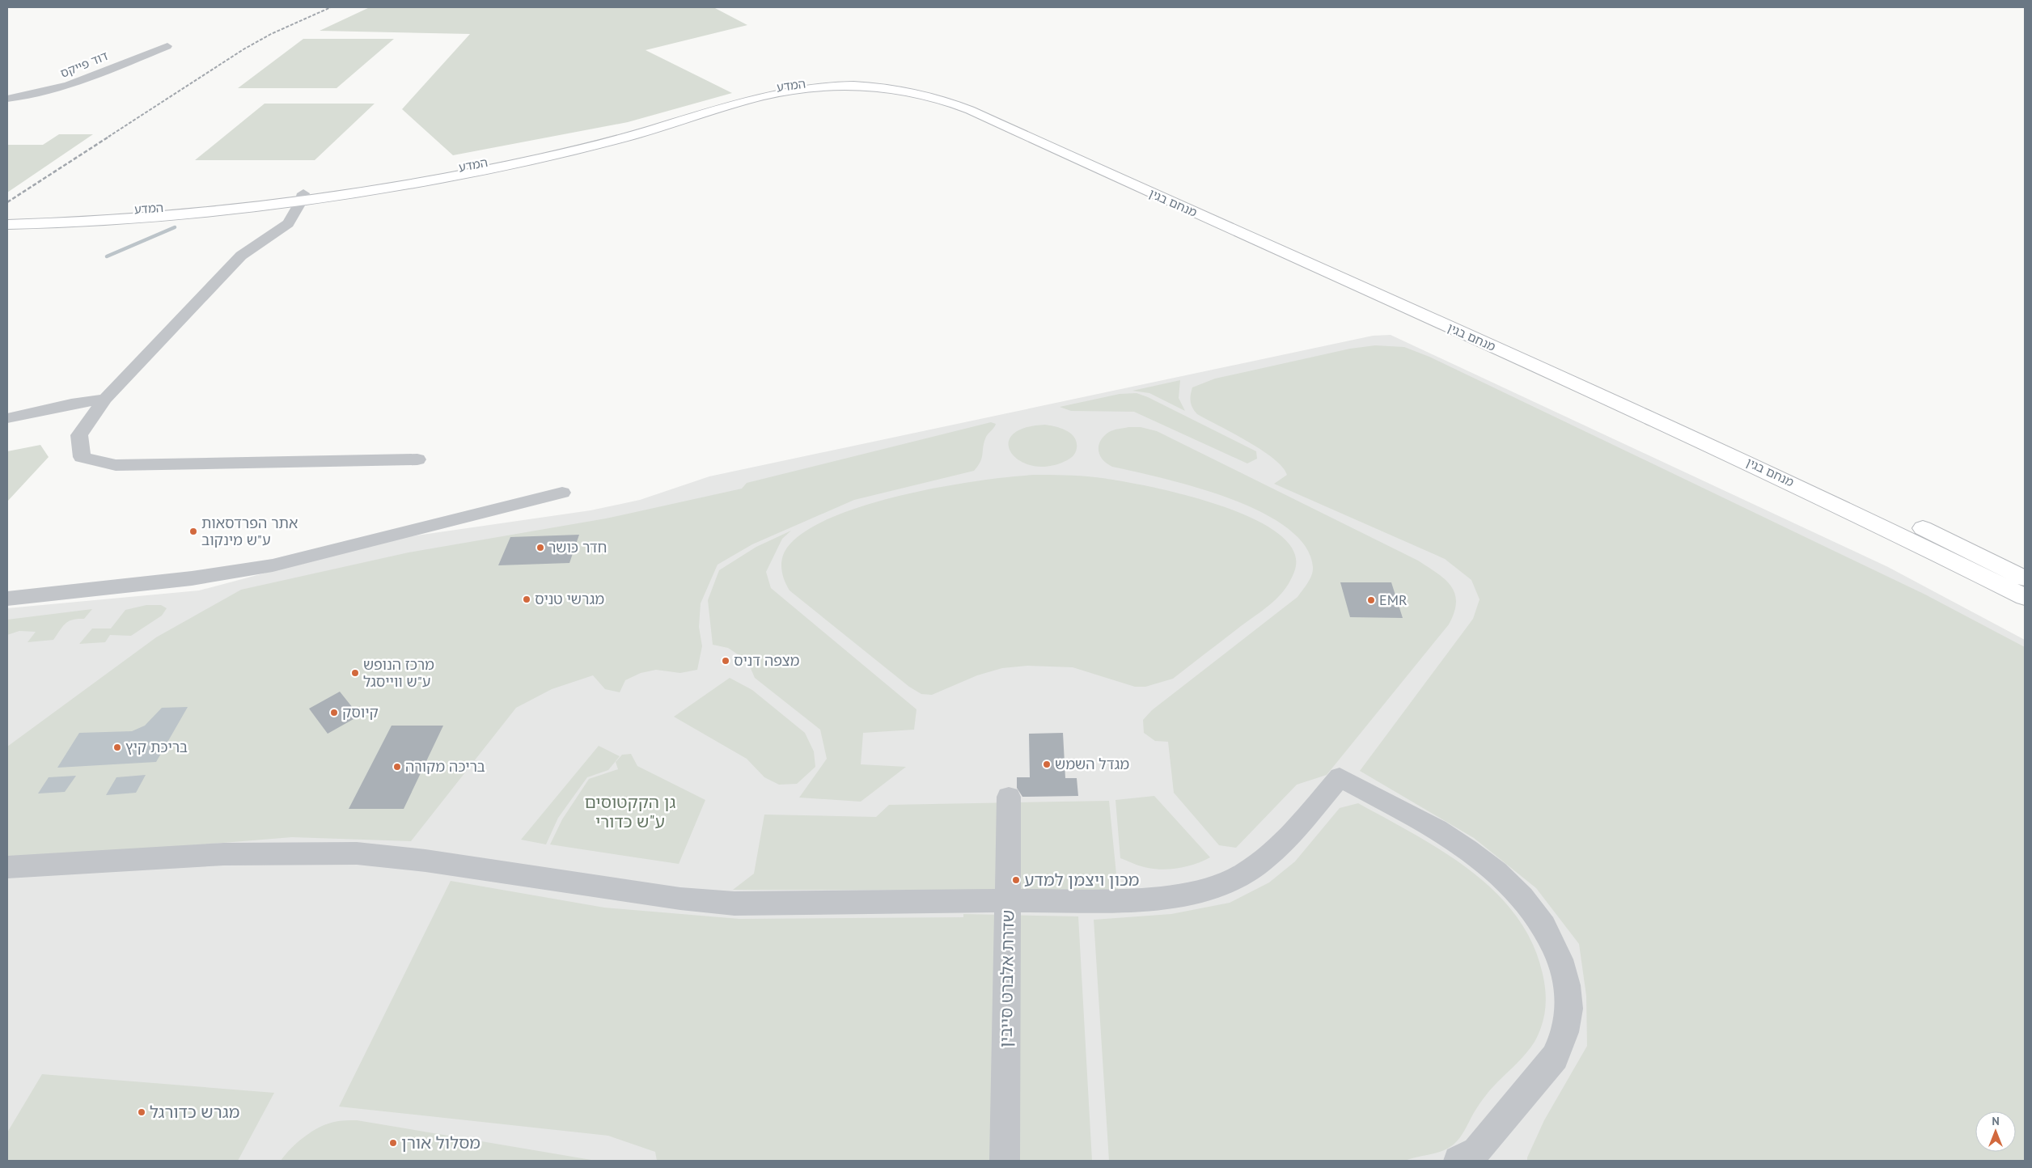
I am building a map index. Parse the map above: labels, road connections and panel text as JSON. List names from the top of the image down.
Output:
{
  "streets": {
    "main road": ["המדע", "מנחם בגין"],
    "street": ["דוד פייקס", "שדרת אלברט סייבין"]
  },
  "crossings": [
    ["המדע", "מנחם בגין"]
  ],
  "parks": ["גן הקקטוסים ע\"ש כדורי"],
  "places": [
    "אתר הפרדסאות ע\"ש מינקוב",
    "חדר כושר",
    "מגרשי טניס",
    "EMR",
    "מצפה דניס",
    "מרכז הנופש ע\"ש ווייסגל",
    "קיוסק",
    "בריכת קיץ",
    "מגדל השמש",
    "בריכה מקורה",
    "מכון ויצמן למדע",
    "מגרש כדורגל",
    "מסלול אורן"
  ],
  "north": "top"
}
